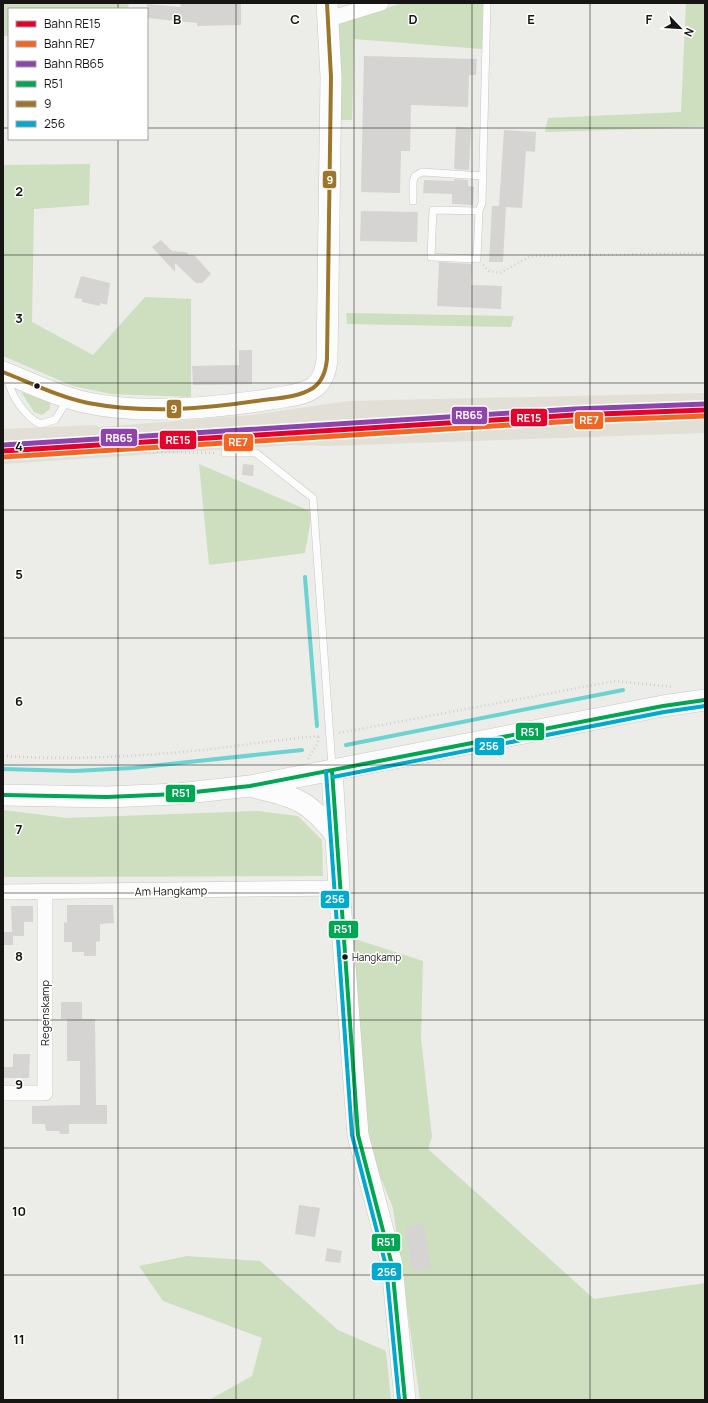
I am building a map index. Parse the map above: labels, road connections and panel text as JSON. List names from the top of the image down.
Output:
{
  "streets": {
    "street": ["Am Hangkamp", "Regenskamp"]
  },
  "crossings": [
    ["Am Hangkamp", "Regenskamp"]
  ],
  "places": ["Hangkamp"],
  "lines": [
    "transit line 9",
    "rail line RB65",
    "rail line RE15",
    "rail line RE7",
    "transit line R51",
    "transit line 256"
  ],
  "legend": [
    "Bahn RE15",
    "Bahn RE7",
    "Bahn RB65",
    "R51",
    "9",
    "256"
  ],
  "north": "bottom right",
  "grid": {
    "columns": [
      "B",
      "C",
      "D",
      "E",
      "F"
    ],
    "rows": [
      "2",
      "3",
      "4",
      "5",
      "6",
      "7",
      "8",
      "9",
      "10",
      "11"
    ]
  }
}
